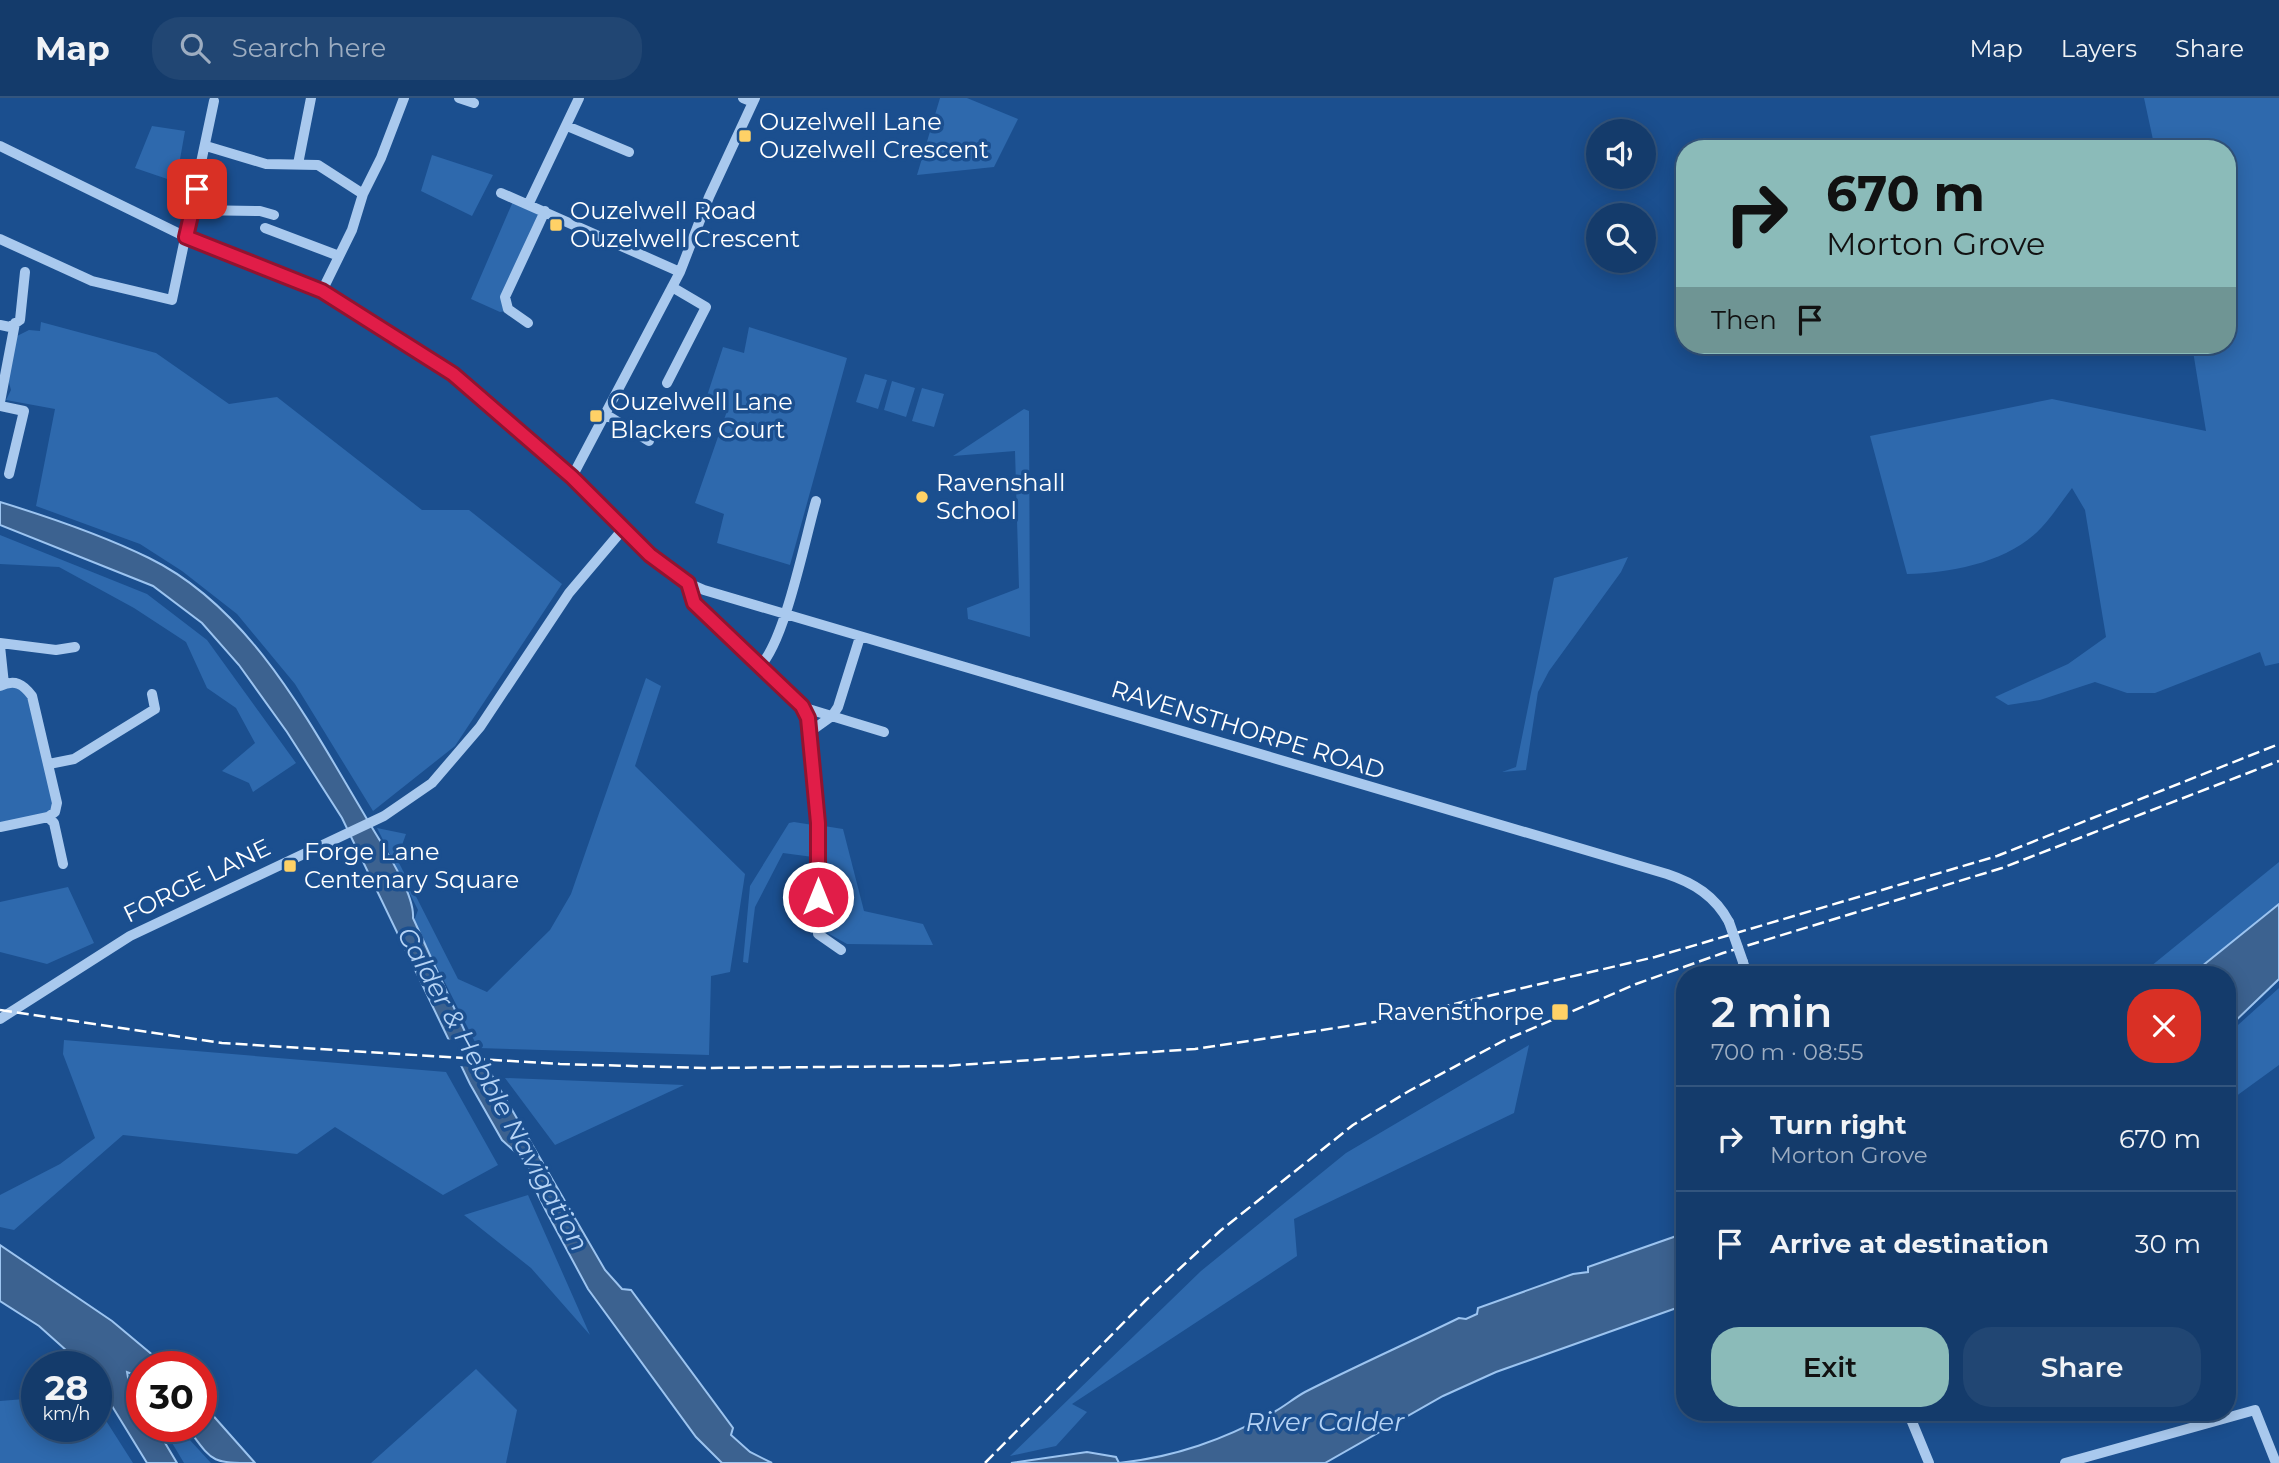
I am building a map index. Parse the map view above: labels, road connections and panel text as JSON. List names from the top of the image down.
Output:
{
  "streets": {
    "street": ["RAVENSTHORPE ROAD", "FORGE LANE"]
  },
  "water": ["Calder & Hebble Navigation", "River Calder"],
  "places": {
    "transit": [
      "Ouzelwell Lane Ouzelwell Crescent",
      "Ouzelwell Road Ouzelwell Crescent",
      "Ouzelwell Lane Blackers Court",
      "Forge Lane Centenary Square",
      "Ravensthorpe"
    ],
    "other": ["Ravenshall School"]
  },
  "page": {
    "header": "Map",
    "search": "Search here",
    "nav": ["Map", "Layers", "Share"],
    "turn": ["670 m", "Morton Grove"],
    "then": "Then",
    "heading": ["2 min", "700 m · 08:55"],
    "list": [
      {
        "name": "Turn right",
        "note": "Morton Grove",
        "value": "670 m"
      },
      {
        "name": "Arrive at destination",
        "value": "30 m"
      }
    ],
    "buttons": ["Exit", "Share"],
    "speed": "28 km/h",
    "limit": "30"
  }
}
